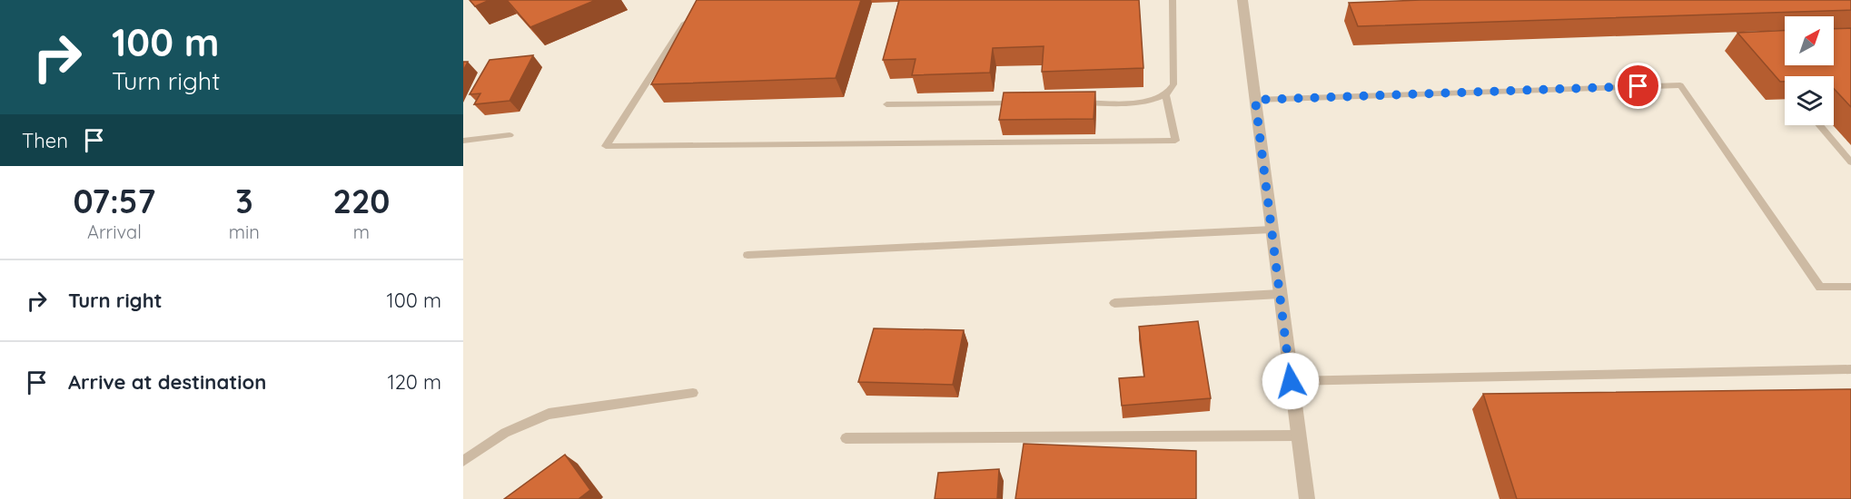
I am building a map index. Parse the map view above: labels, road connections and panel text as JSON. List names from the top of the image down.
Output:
{
  "north": "top right",
  "page": {
    "turn": ["100 m", "Turn right"],
    "then": "Then",
    "eta": [
      "07:57",
      "Arrival",
      "3",
      "min",
      "220",
      "m"
    ],
    "list": [
      {
        "name": "Turn right",
        "value": "100 m"
      },
      {
        "name": "Arrive at destination",
        "value": "120 m"
      }
    ]
  }
}
